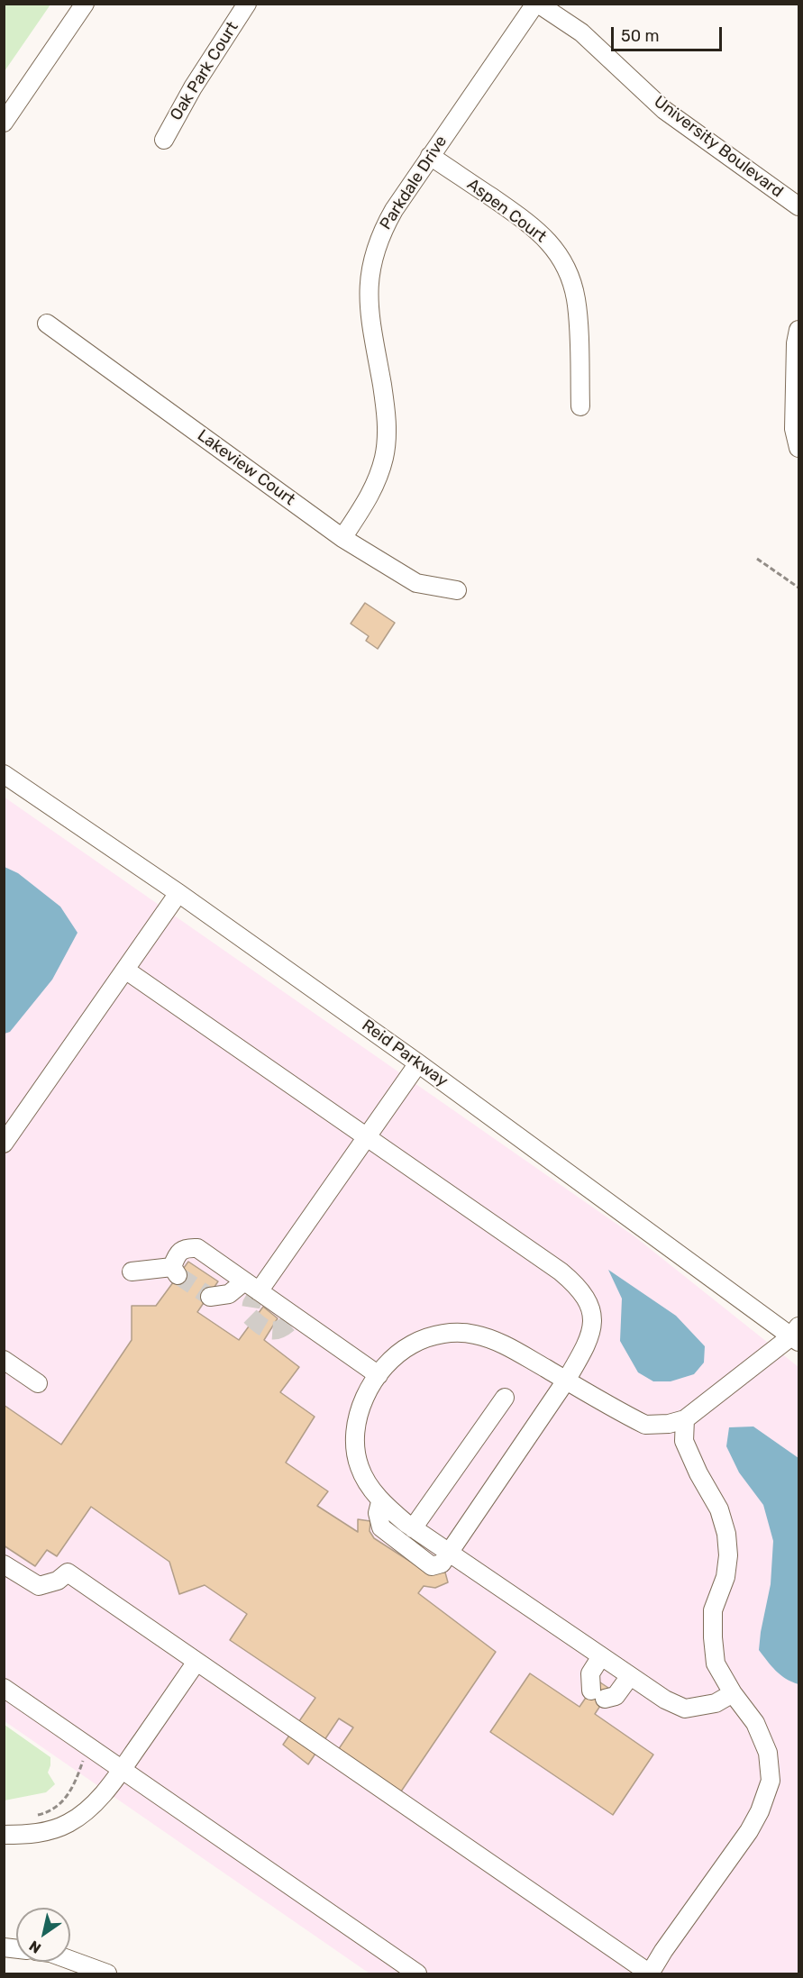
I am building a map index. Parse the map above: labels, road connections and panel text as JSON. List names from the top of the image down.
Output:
{
  "streets": {
    "street": [
      "Oak Park Court",
      "University Boulevard",
      "Parkdale Drive",
      "Aspen Court",
      "Lakeview Court",
      "Reid Parkway"
    ]
  },
  "crossings": [
    ["University Boulevard", "Parkdale Drive"],
    ["Parkdale Drive", "Aspen Court"],
    ["Parkdale Drive", "Lakeview Court"]
  ],
  "scale_bar": "50 m",
  "north": "bottom left"
}
